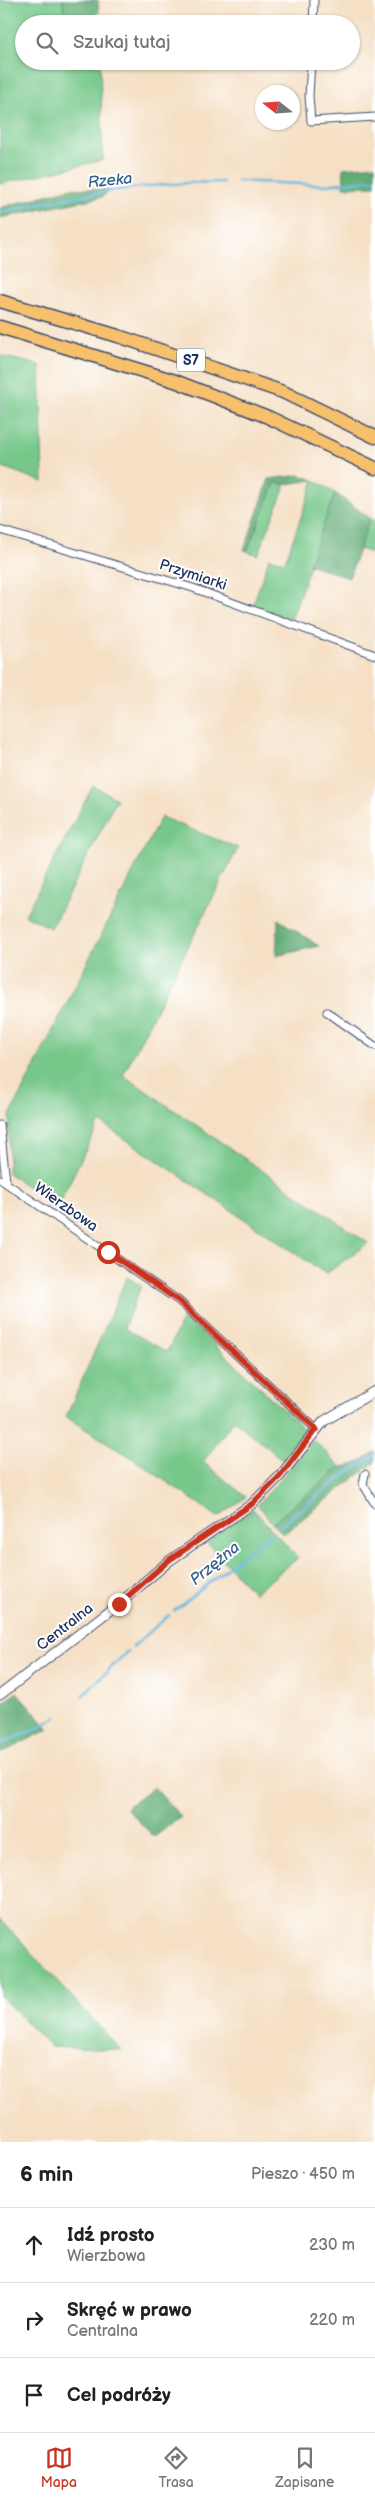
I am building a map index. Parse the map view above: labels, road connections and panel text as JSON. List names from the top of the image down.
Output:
{
  "streets": {
    "highway": ["S7"],
    "street": ["Przymiarki", "Wierzbowa", "Centralna"]
  },
  "crossings": [
    ["Wierzbowa", "Centralna"]
  ],
  "water": ["Rzeka", "Przężna"],
  "north": "left",
  "page": {
    "search": "Szukaj tutaj",
    "heading": ["6 min", "Pieszo · 450 m"],
    "list": [
      ["Idź prosto", "Wierzbowa", "230 m"],
      ["Skręć w prawo", "Centralna", "220 m"],
      "Cel podróży"
    ],
    "nav": ["Mapa", "Trasa", "Zapisane"]
  }
}
